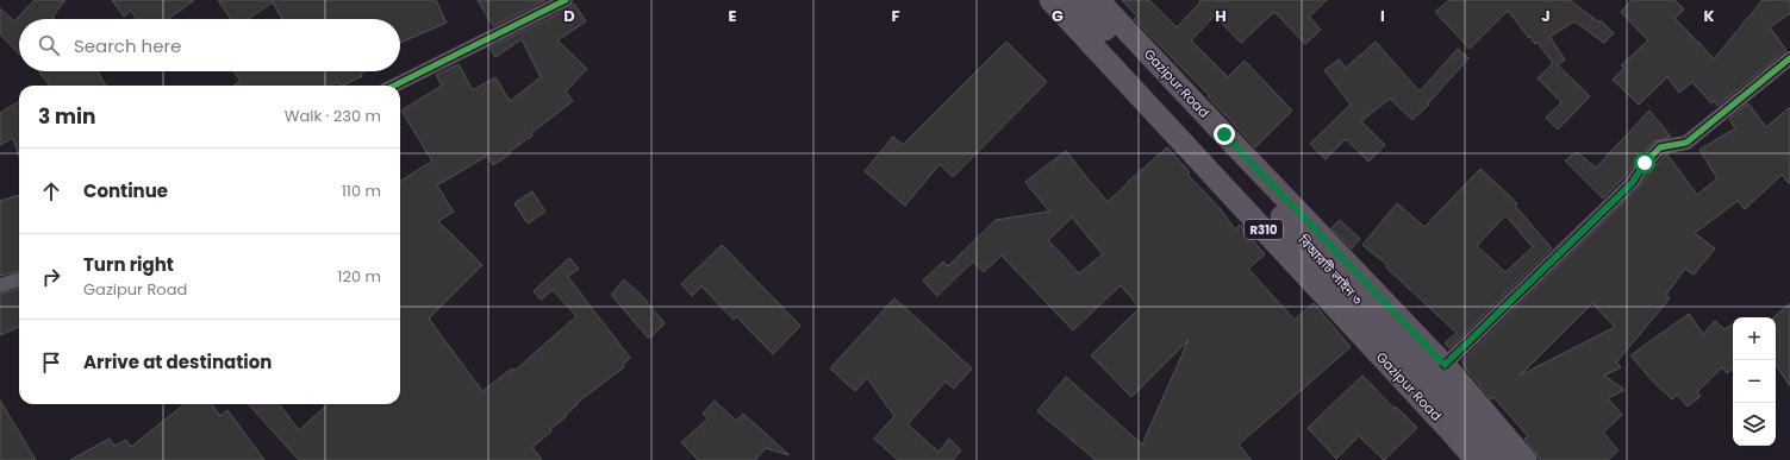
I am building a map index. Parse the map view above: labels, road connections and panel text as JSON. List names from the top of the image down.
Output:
{
  "streets": {
    "main road": ["Gazipur Road", "R310", "বিআরটি লাইন ৩"]
  },
  "page": {
    "search": "Search here",
    "heading": ["3 min", "Walk · 230 m"],
    "list": [
      ["Continue", "110 m"],
      ["Turn right", "Gazipur Road", "120 m"],
      "Arrive at destination"
    ],
    "map_buttons": ["+", "−"]
  },
  "grid": {
    "columns": [
      "D",
      "E",
      "F",
      "G",
      "H",
      "I",
      "J",
      "K"
    ]
  }
}
